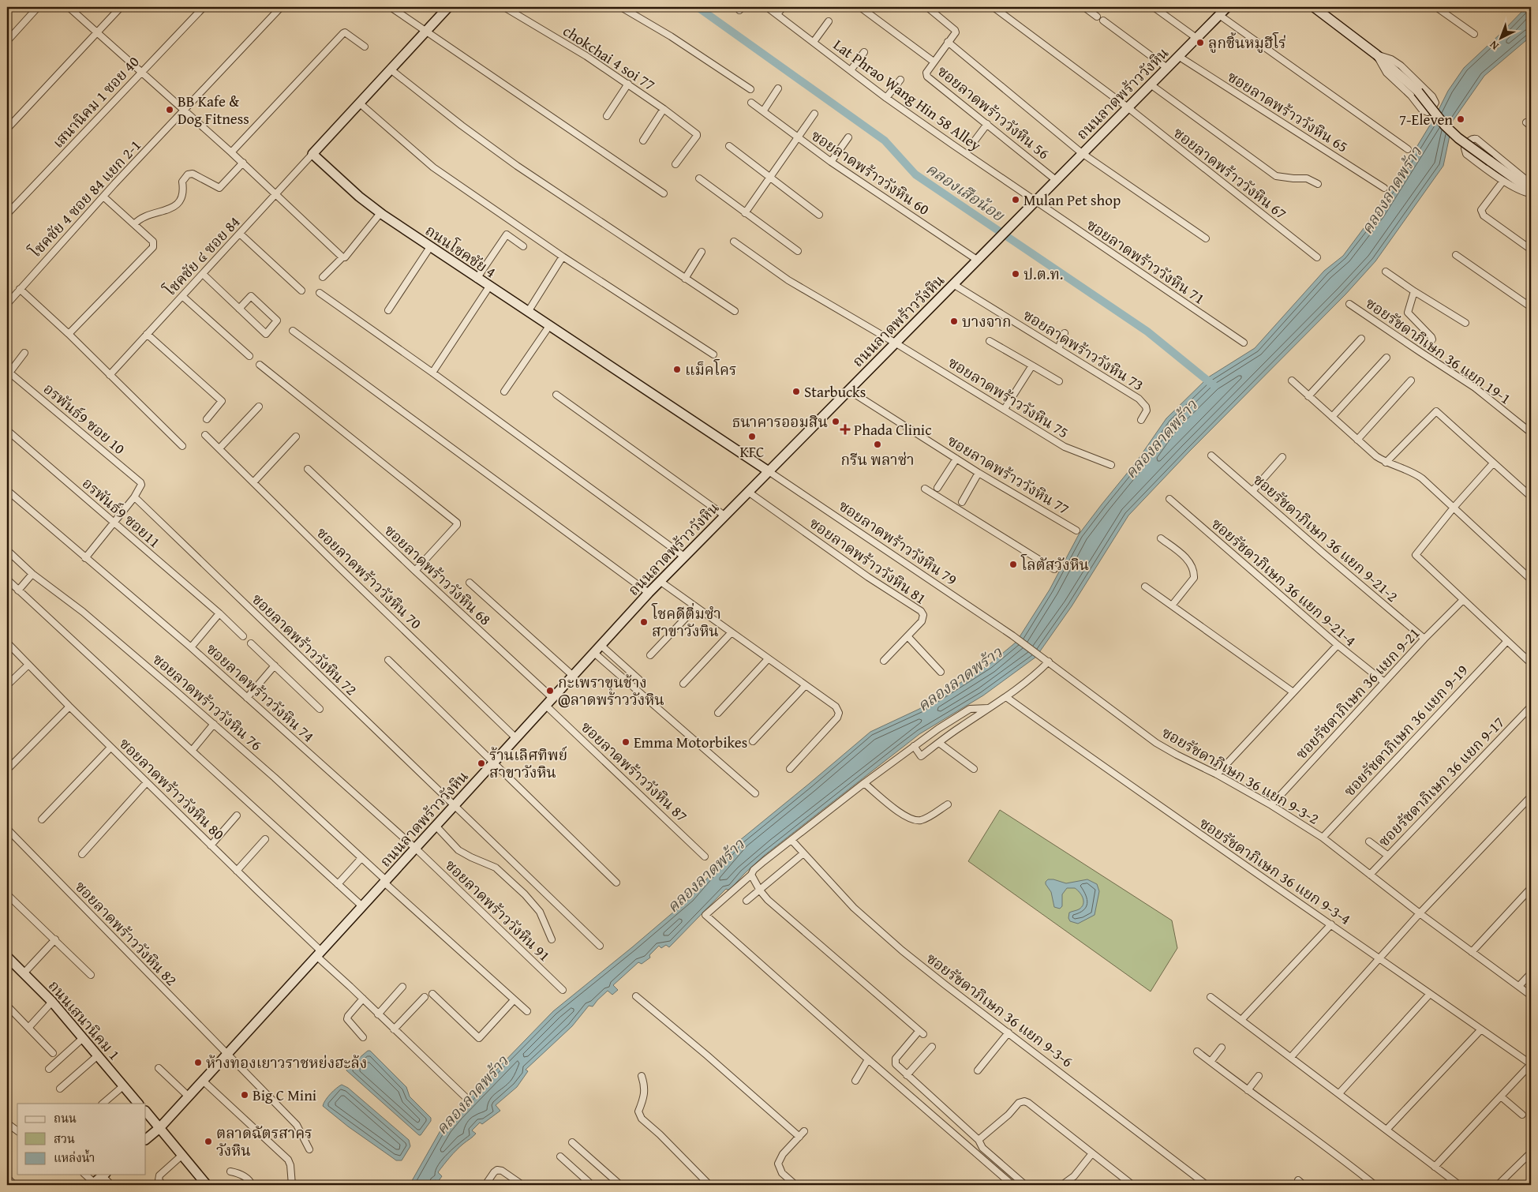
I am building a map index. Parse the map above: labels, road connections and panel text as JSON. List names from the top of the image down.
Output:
{
  "streets": {
    "main road": ["ถนนลาดพร้าววังหิน", "ถนนโชคชัย 4", "ถนนเสนานิคม 1"],
    "street": [
      "chokchai 4 soi 77",
      "Lat Phrao Wang Hin 58 Alley",
      "เสนานิคม 1 ซอย 40",
      "ซอยลาดพร้าววังหิน 65",
      "ซอยลาดพร้าววังหิน 56",
      "ซอยลาดพร้าววังหิน 60",
      "ซอยลาดพร้าววังหิน 67",
      "โชคชัย 4 ซอย 84 แยก 2-1",
      "โชคชัย ๔ ซอย 84",
      "ซอยลาดพร้าววังหิน 71",
      "ซอยลาดพร้าววังหิน 73",
      "ซอยรัชดาภิเษก 36 แยก 19-1",
      "ซอยลาดพร้าววังหิน 75",
      "อรพันธ์9 ซอย 10",
      "ซอยลาดพร้าววังหิน 77",
      "อรพันธ์9 ซอย11",
      "ซอยรัชดาภิเษก 36 แยก 9-21-2",
      "ซอยลาดพร้าววังหิน 79",
      "ซอยลาดพร้าววังหิน 81",
      "ซอยลาดพร้าววังหิน 68",
      "ซอยลาดพร้าววังหิน 70",
      "ซอยรัชดาภิเษก 36 แยก 9-21-4",
      "ซอยลาดพร้าววังหิน 72",
      "ซอยลาดพร้าววังหิน 74",
      "ซอยรัชดาภิเษก 36 แยก 9-21",
      "ซอยลาดพร้าววังหิน 76",
      "ซอยรัชดาภิเษก 36 แยก 9-19",
      "ซอยลาดพร้าววังหิน 87",
      "ซอยรัชดาภิเษก 36 แยก 9-3-2",
      "ซอยรัชดาภิเษก 36 แยก 9-17",
      "ซอยลาดพร้าววังหิน 80",
      "ซอยรัชดาภิเษก 36 แยก 9-3-4",
      "ซอยลาดพร้าววังหิน 91",
      "ซอยลาดพร้าววังหิน 82",
      "ซอยรัชดาภิเษก 36 แยก 9-3-6"
    ]
  },
  "crossings": [
    ["ถนนลาดพร้าววังหิน", "Lat Phrao Wang Hin 58 Alley"],
    ["ถนนลาดพร้าววังหิน", "ซอยลาดพร้าววังหิน 65"],
    ["ถนนลาดพร้าววังหิน", "ซอยลาดพร้าววังหิน 56"],
    ["ถนนลาดพร้าววังหิน", "ซอยลาดพร้าววังหิน 60"],
    ["ถนนลาดพร้าววังหิน", "ซอยลาดพร้าววังหิน 67"],
    ["ถนนลาดพร้าววังหิน", "ถนนโชคชัย 4"],
    ["ถนนลาดพร้าววังหิน", "ซอยลาดพร้าววังหิน 71"],
    ["ถนนลาดพร้าววังหิน", "ซอยลาดพร้าววังหิน 73"],
    ["ถนนลาดพร้าววังหิน", "ซอยลาดพร้าววังหิน 75"],
    ["ถนนลาดพร้าววังหิน", "ซอยลาดพร้าววังหิน 77"],
    ["ถนนลาดพร้าววังหิน", "ซอยลาดพร้าววังหิน 79"],
    ["ถนนลาดพร้าววังหิน", "ซอยลาดพร้าววังหิน 81"],
    ["ถนนลาดพร้าววังหิน", "ซอยลาดพร้าววังหิน 68"],
    ["ถนนลาดพร้าววังหิน", "ซอยลาดพร้าววังหิน 70"],
    ["ถนนลาดพร้าววังหิน", "ซอยลาดพร้าววังหิน 72"],
    ["ถนนลาดพร้าววังหิน", "ซอยลาดพร้าววังหิน 74"],
    ["ถนนลาดพร้าววังหิน", "ซอยลาดพร้าววังหิน 76"],
    ["ถนนลาดพร้าววังหิน", "ซอยลาดพร้าววังหิน 87"],
    ["ถนนลาดพร้าววังหิน", "ซอยลาดพร้าววังหิน 80"],
    ["ถนนลาดพร้าววังหิน", "ซอยลาดพร้าววังหิน 91"],
    ["ถนนลาดพร้าววังหิน", "ซอยลาดพร้าววังหิน 82"],
    ["Lat Phrao Wang Hin 58 Alley", "ซอยลาดพร้าววังหิน 71"],
    ["ถนนโชคชัย 4", "โชคชัย ๔ ซอย 84"],
    ["ถนนโชคชัย 4", "ซอยลาดพร้าววังหิน 79"],
    ["อรพันธ์9 ซอย 10", "อรพันธ์9 ซอย11"],
    ["ซอยรัชดาภิเษก 36 แยก 9-21-2", "ซอยรัชดาภิเษก 36 แยก 9-21"],
    ["ซอยลาดพร้าววังหิน 79", "ซอยรัชดาภิเษก 36 แยก 9-3-2"],
    ["ซอยรัชดาภิเษก 36 แยก 9-21-4", "ซอยรัชดาภิเษก 36 แยก 9-21"],
    ["ซอยลาดพร้าววังหิน 74", "ซอยลาดพร้าววังหิน 91"],
    ["ซอยรัชดาภิเษก 36 แยก 9-21", "ซอยรัชดาภิเษก 36 แยก 9-3-2"],
    ["ซอยรัชดาภิเษก 36 แยก 9-19", "ซอยรัชดาภิเษก 36 แยก 9-3-2"],
    ["ซอยรัชดาภิเษก 36 แยก 9-3-2", "ซอยรัชดาภิเษก 36 แยก 9-17"]
  ],
  "water": ["คลองลาดพร้าว", "คลองเสือน้อย"],
  "places": {
    "other": [
      "ลูกชิ้นหมูฮีโร่",
      "BB Kafe & Dog Fitness",
      "7-Eleven",
      "Mulan Pet shop",
      "ป.ต.ท.",
      "บางจาก",
      "แม็คโคร",
      "Starbucks",
      "ธนาคารออมสิน",
      "KFC",
      "กรีน พลาซ่า",
      "โลตัสวังหิน",
      "โชคดีติ่มซำ สาขาวังหิน",
      "กะเพราขุนช้าง @ลาดพร้าววังหิน",
      "Emma Motorbikes",
      "ร้านเลิศทิพย์ สาขาวังหิน",
      "ห้างทองเยาวราชหย่งฮะล้ง",
      "Big C Mini",
      "ตลาดฉัตรสาคร วังหิน"
    ],
    "health": ["Phada Clinic"]
  },
  "legend": ["ถนน", "สวน", "แหล่งน้ำ"],
  "north": "bottom left"
}
